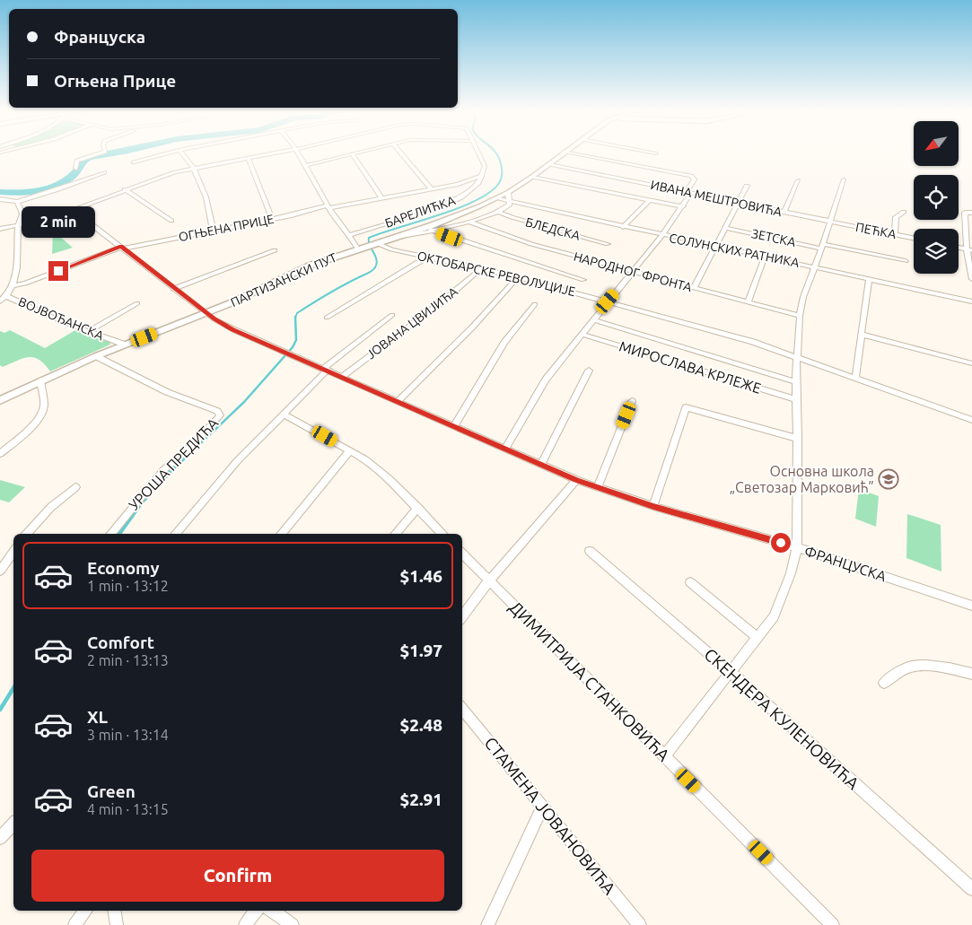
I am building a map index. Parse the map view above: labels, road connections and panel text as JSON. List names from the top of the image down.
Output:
{
  "streets": {
    "main road": ["ПАРТИЗАНСКИ ПУТ"],
    "street": [
      "ИВАНА МЕШТРОВИЋА",
      "БАРЕЛИЋКА",
      "ОГЊЕНА ПРИЦЕ",
      "БЛЕДСКА",
      "ПЕЋКА",
      "ЗЕТСКА",
      "СОЛУНСКИХ РАТНИКА",
      "НАРОДНОГ ФРОНТА",
      "ОКТОБАРСКЕ РЕВОЛУЦИЈЕ",
      "ВОЈВОЂАНСКА",
      "ЈОВАНА ЦВИЈИЋА",
      "МИРОСЛАВА КРЛЕЖЕ",
      "УРОША ПРЕДИЋА",
      "ФРАНЦУСКА",
      "ДИМИТРИЈА СТАНКОВИЋА",
      "СКЕНДЕРА КУЛЕНОВИЋА",
      "СТАМЕНА ЈОВАНОВИЋА"
    ]
  },
  "crossings": [
    ["ИВАНА МЕШТРОВИЋА", "ПЕЋКА"],
    ["ИВАНА МЕШТРОВИЋА", "ПАРТИЗАНСКИ ПУТ"],
    ["БАРЕЛИЋКА", "ОГЊЕНА ПРИЦЕ"],
    ["ОГЊЕНА ПРИЦЕ", "ВОЈВОЂАНСКА"],
    ["БЛЕДСКА", "ПАРТИЗАНСКИ ПУТ"],
    ["СОЛУНСКИХ РАТНИКА", "ПАРТИЗАНСКИ ПУТ"],
    ["НАРОДНОГ ФРОНТА", "ПАРТИЗАНСКИ ПУТ"],
    ["ОКТОБАРСКЕ РЕВОЛУЦИЈЕ", "ПАРТИЗАНСКИ ПУТ"],
    ["ОКТОБАРСКЕ РЕВОЛУЦИЈЕ", "ЈОВАНА ЦВИЈИЋА"],
    ["ПАРТИЗАНСКИ ПУТ", "ВОЈВОЂАНСКА"],
    ["ПАРТИЗАНСКИ ПУТ", "УРОША ПРЕДИЋА"],
    ["ПАРТИЗАНСКИ ПУТ", "ФРАНЦУСКА"],
    ["ЈОВАНА ЦВИЈИЋА", "ФРАНЦУСКА"]
  ],
  "places": {
    "school or university": ["Основна школа „Светозар Марковић”"]
  },
  "north": "bottom left",
  "page": {
    "banner": ["Француска", "Огњена Прице"],
    "bubble": "2 min",
    "list": [
      {
        "name": "Economy",
        "note": "1 min · 13:12",
        "value": "$1.46"
      },
      {
        "name": "Comfort",
        "note": "2 min · 13:13",
        "value": "$1.97"
      },
      {
        "name": "XL",
        "note": "3 min · 13:14",
        "value": "$2.48"
      },
      {
        "name": "Green",
        "note": "4 min · 13:15",
        "value": "$2.91"
      }
    ],
    "buttons": "Confirm"
  }
}
